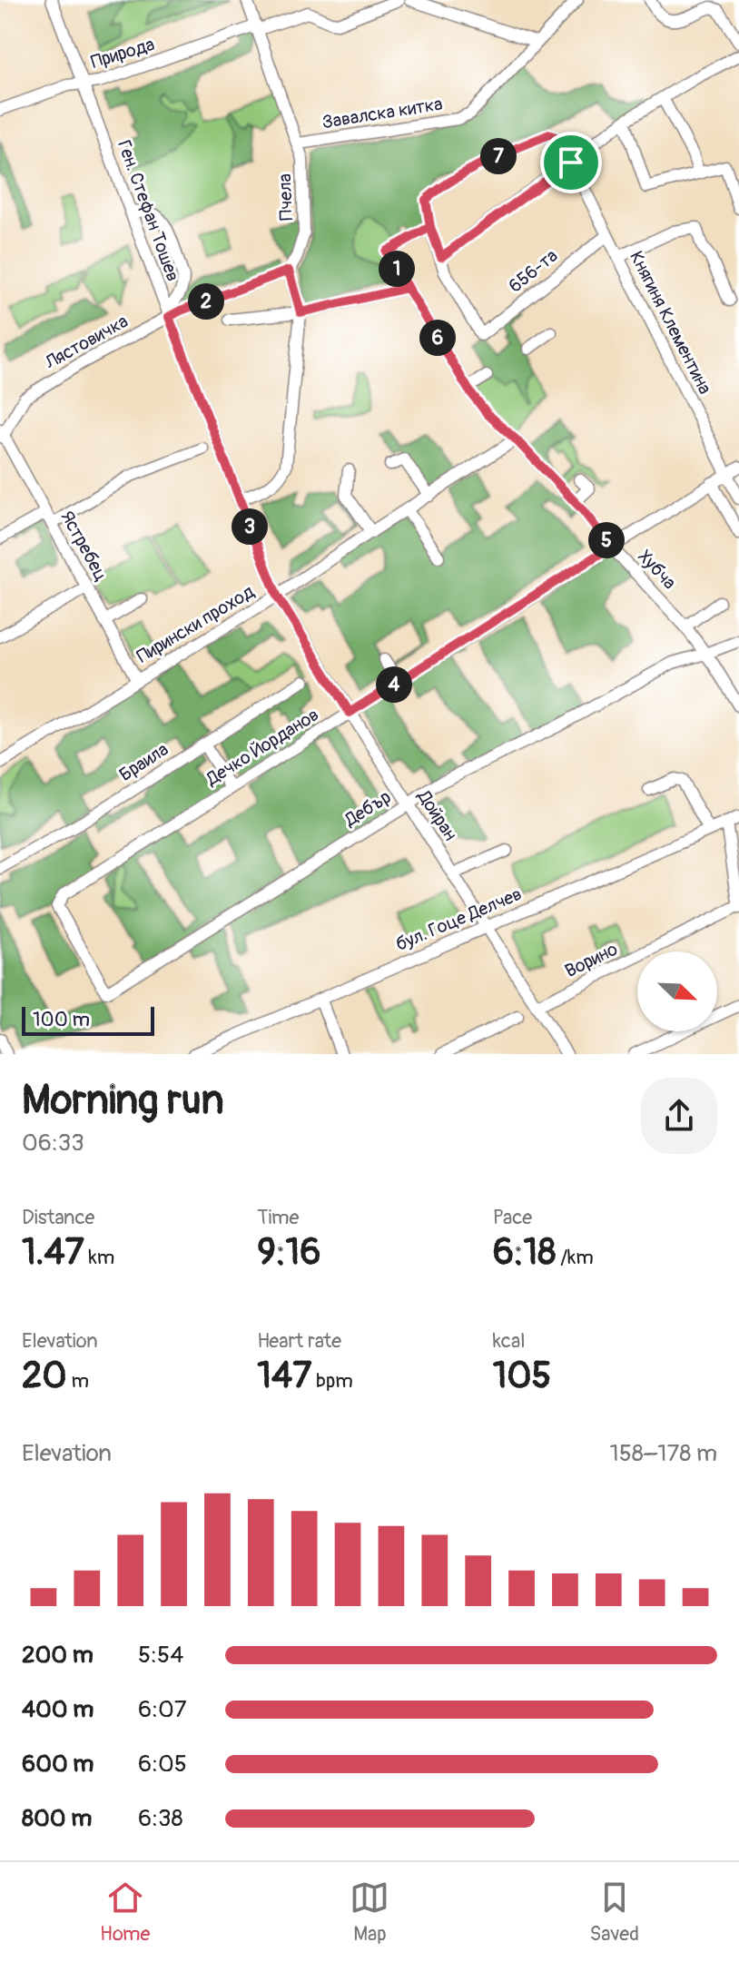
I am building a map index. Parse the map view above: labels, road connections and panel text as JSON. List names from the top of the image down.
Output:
{
  "streets": {
    "street": [
      "Природа",
      "Завалска китка",
      "Пчела",
      "Ген. Стефан Тошев",
      "656-та",
      "Княгиня Клементина",
      "Лястовичка",
      "Ястребец",
      "Хубча",
      "Пирински проход",
      "Дечко Йорданов",
      "Браила",
      "Дебър",
      "Дойран",
      "бул. Гоце Делчев",
      "Ворино"
    ]
  },
  "crossings": [
    ["Природа", "Пчела"],
    ["Природа", "Ген. Стефан Тошев"],
    ["Завалска китка", "Пчела"],
    ["Пчела", "Лястовичка"],
    ["Ген. Стефан Тошев", "Лястовичка"],
    ["Ген. Стефан Тошев", "Пирински проход"],
    ["Ген. Стефан Тошев", "Дойран"],
    ["656-та", "Княгиня Клементина"],
    ["Княгиня Клементина", "Хубча"],
    ["Княгиня Клементина", "Дечко Йорданов"],
    ["Лястовичка", "Ястребец"],
    ["Ястребец", "Пирински проход"],
    ["Хубча", "Пирински проход"],
    ["Хубча", "Дечко Йорданов"],
    ["Хубча", "Дебър"],
    ["Пирински проход", "Дойран"],
    ["Дечко Йорданов", "Дебър"],
    ["Дечко Йорданов", "Дойран"],
    ["Дебър", "Дойран"],
    ["Дойран", "бул. Гоце Делчев"],
    ["Дойран", "Ворино"]
  ],
  "scale_bar": "100 m",
  "north": "bottom right",
  "page": {
    "pins": [
      "7",
      "1",
      "2",
      "6",
      "3",
      "5",
      "4"
    ],
    "scale": "100 m",
    "heading": ["Morning run", "06:33"],
    "stats": [
      ["Distance", "1.47 km"],
      ["Time", "9:16"],
      ["Pace", "6:18 /km"],
      ["Elevation", "20 m"],
      ["Heart rate", "147 bpm"],
      ["kcal", "105"]
    ],
    "chart": ["Elevation", "158–178 m"],
    "list": [
      {
        "name": "200 m",
        "note": "5:54"
      },
      {
        "name": "400 m",
        "note": "6:07"
      },
      {
        "name": "600 m",
        "note": "6:05"
      },
      {
        "name": "800 m",
        "note": "6:38"
      }
    ],
    "tabs": ["Home", "Map", "Saved"]
  }
}
